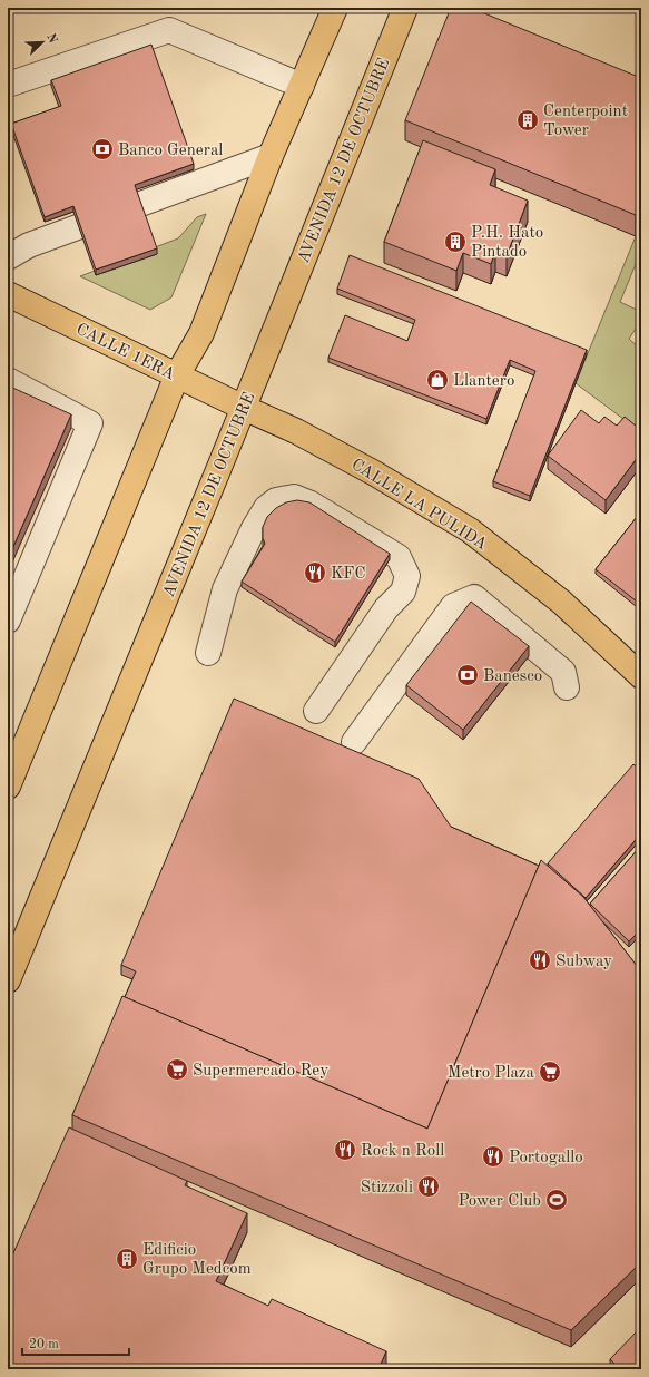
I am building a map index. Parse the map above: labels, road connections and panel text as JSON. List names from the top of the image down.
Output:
{
  "streets": {
    "main road": ["AVENIDA 12 DE OCTUBRE", "CALLE 1ERA", "CALLE LA PULIDA"]
  },
  "crossings": [
    ["AVENIDA 12 DE OCTUBRE", "CALLE 1ERA"],
    ["AVENIDA 12 DE OCTUBRE", "CALLE LA PULIDA"],
    ["CALLE 1ERA", "CALLE LA PULIDA"]
  ],
  "places": {
    "building": ["Centerpoint Tower", "P.H. Hato Pintado", "Edificio Grupo Medcom"],
    "bank": ["Banco General", "Banesco"],
    "shop": ["Llantero"],
    "restaurant": [
      "KFC",
      "Subway",
      "Rock n Roll",
      "Portogallo",
      "Stizzoli"
    ],
    "supermarket": ["Supermercado Rey", "Metro Plaza"],
    "sports": ["Power Club"]
  },
  "scale_bar": "20 m",
  "north": "top right"
}
